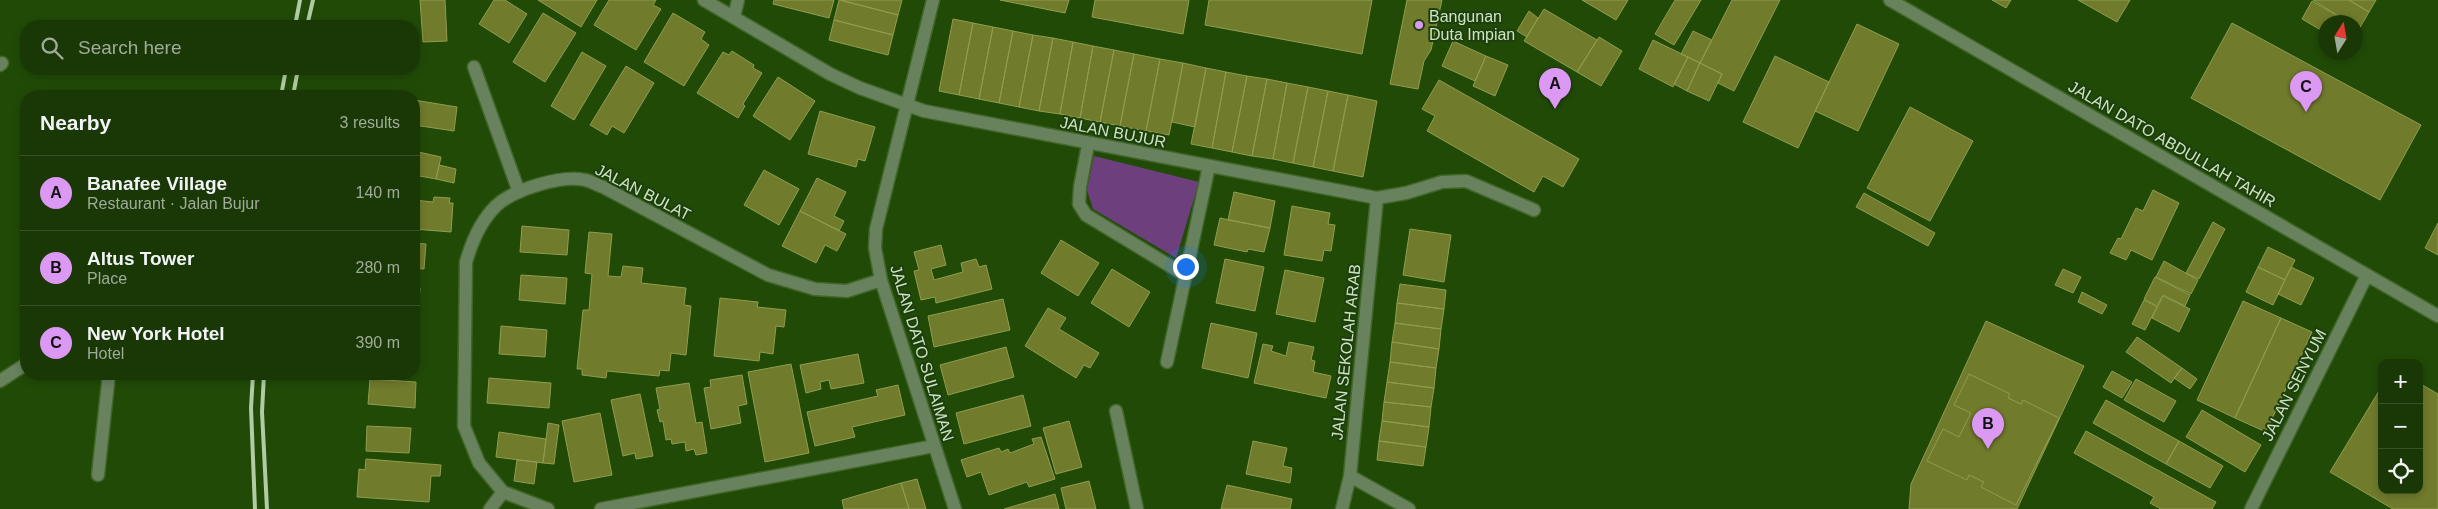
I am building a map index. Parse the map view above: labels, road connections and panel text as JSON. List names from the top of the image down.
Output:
{
  "streets": {
    "street": [
      "JALAN BUJUR",
      "JALAN DATO ABDULLAH TAHIR",
      "JALAN BULAT",
      "JALAN SEKOLAH ARAB",
      "JALAN DATO SULAIMAN",
      "JALAN SENYUM"
    ]
  },
  "crossings": [
    ["JALAN BUJUR", "JALAN SEKOLAH ARAB"],
    ["JALAN BUJUR", "JALAN DATO SULAIMAN"],
    ["JALAN DATO ABDULLAH TAHIR", "JALAN SENYUM"],
    ["JALAN BULAT", "JALAN DATO SULAIMAN"]
  ],
  "places": ["Bangunan Duta Impian"],
  "north": "top",
  "page": {
    "search": "Search here",
    "pins": ["A", "C", "B"],
    "heading": ["Nearby", "3 results"],
    "list": [
      {
        "mark": "A",
        "name": "Banafee Village",
        "note": "Restaurant · Jalan Bujur",
        "value": "140 m"
      },
      {
        "mark": "B",
        "name": "Altus Tower",
        "note": "Place",
        "value": "280 m"
      },
      {
        "mark": "C",
        "name": "New York Hotel",
        "note": "Hotel",
        "value": "390 m"
      }
    ],
    "map_buttons": ["+", "−"]
  }
}
